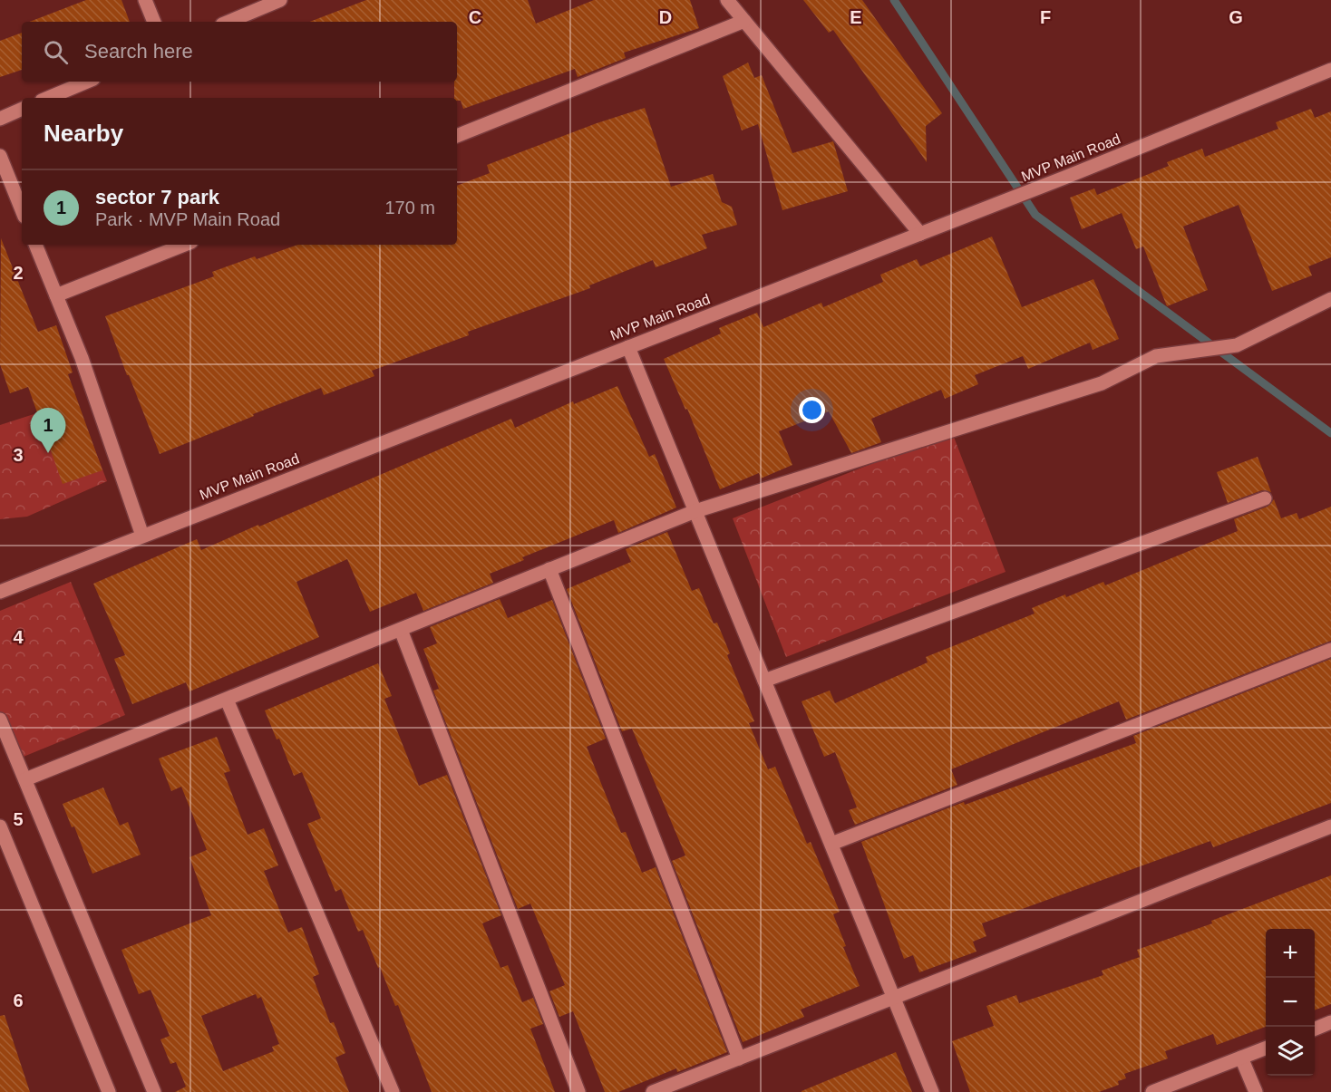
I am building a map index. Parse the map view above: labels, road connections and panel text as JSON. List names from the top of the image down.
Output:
{
  "streets": {
    "street": ["MVP Main Road"]
  },
  "page": {
    "search": "Search here",
    "heading": "Nearby",
    "list": [
      {
        "mark": "1",
        "name": "sector 7 park",
        "note": "Park · MVP Main Road",
        "value": "170 m"
      }
    ],
    "pins": "1",
    "map_buttons": ["+", "−"]
  },
  "grid": {
    "columns": [
      "C",
      "D",
      "E",
      "F",
      "G"
    ],
    "rows": [
      "2",
      "3",
      "4",
      "5",
      "6"
    ]
  }
}
